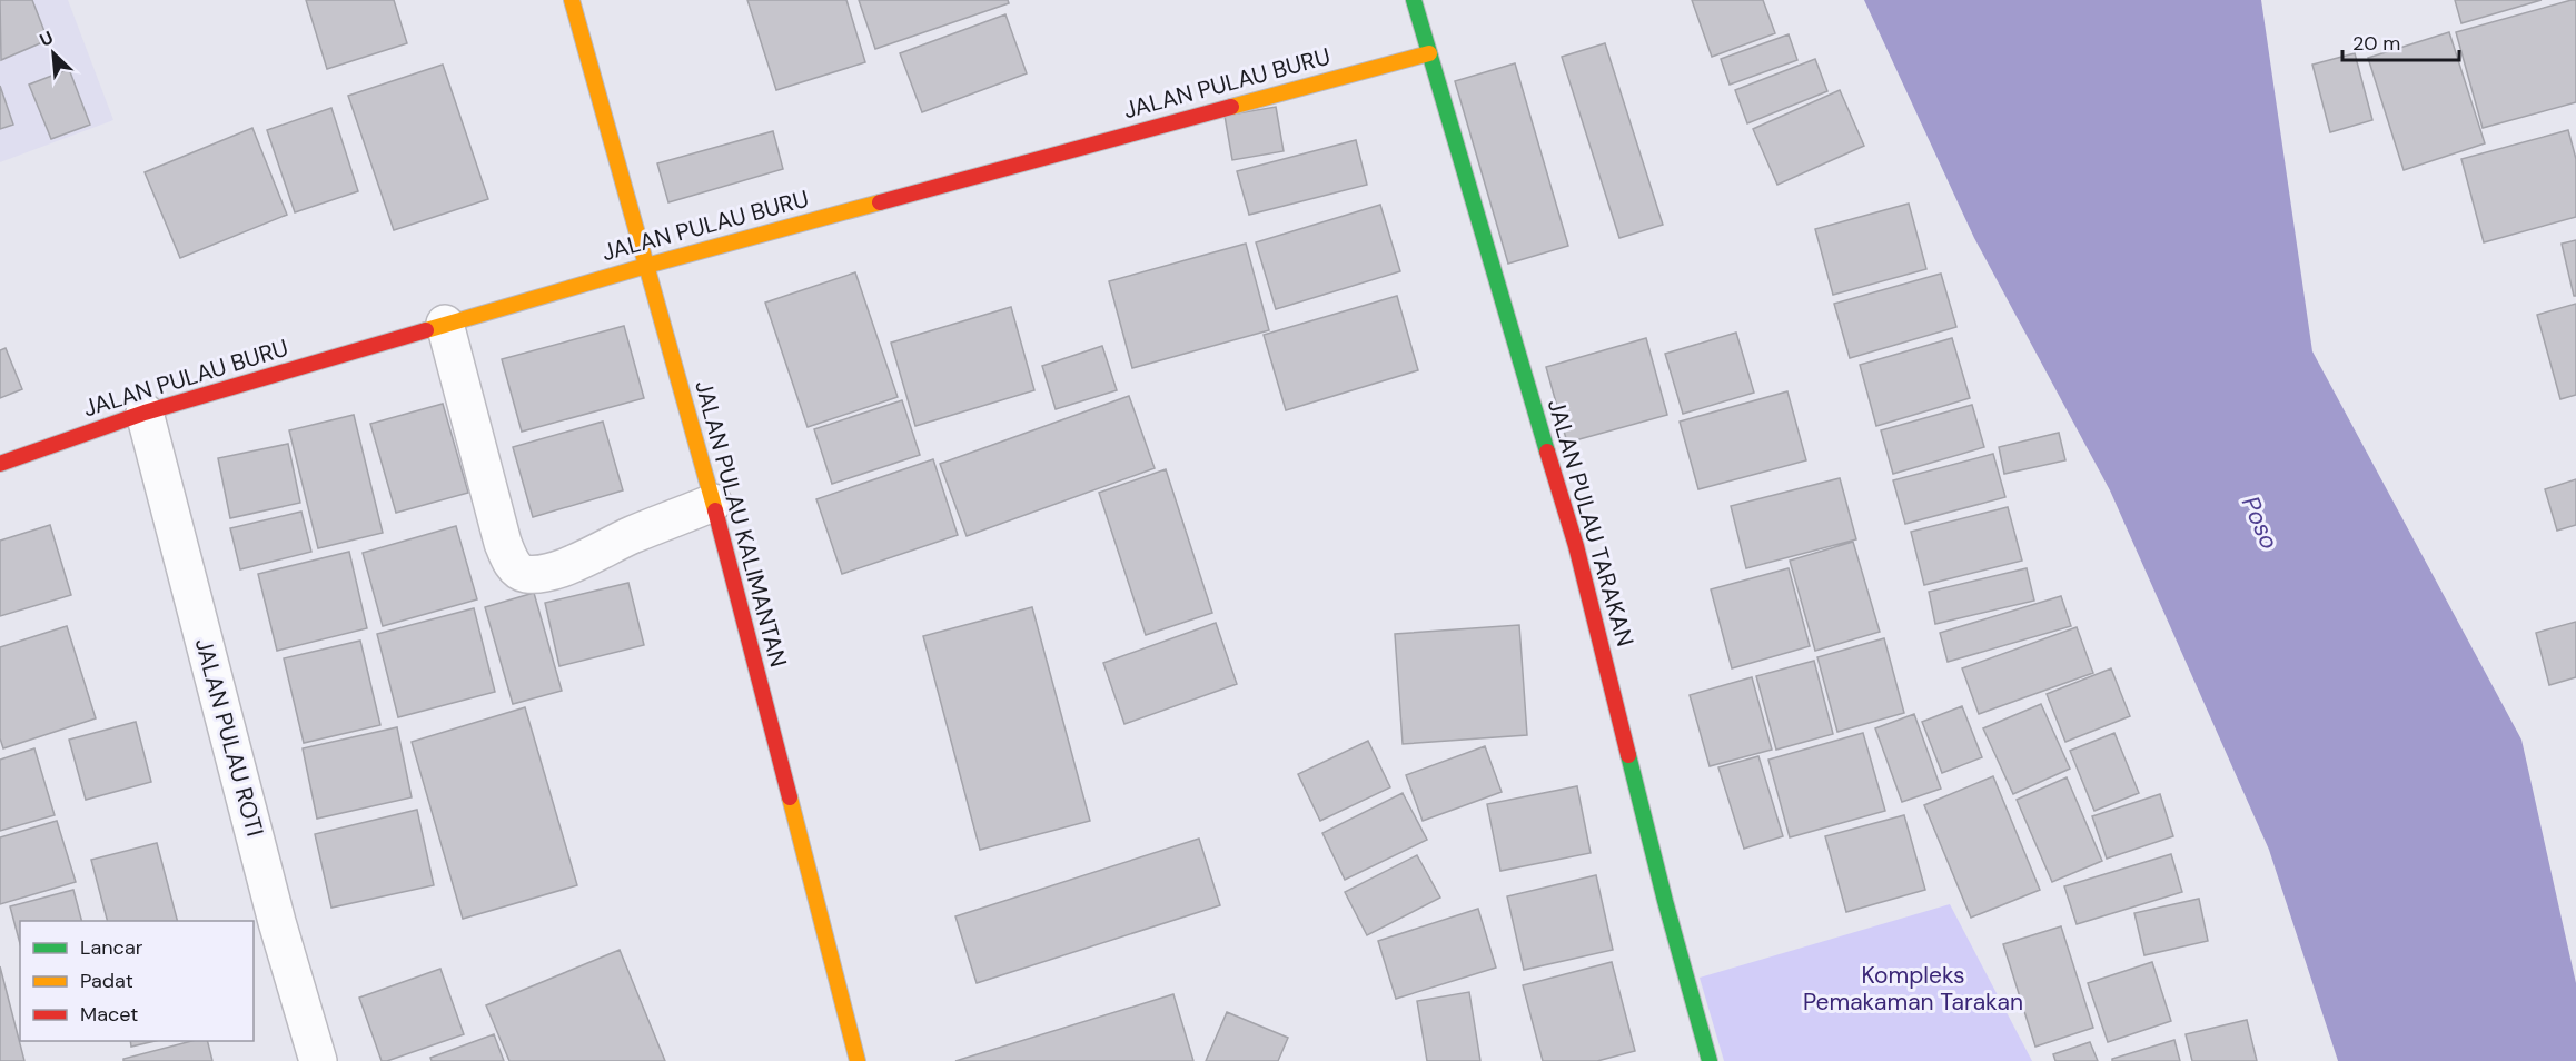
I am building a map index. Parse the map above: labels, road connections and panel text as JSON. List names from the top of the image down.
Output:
{
  "streets": {
    "street": [
      "JALAN PULAU BURU",
      "JALAN PULAU TARAKAN",
      "JALAN PULAU KALIMANTAN",
      "JALAN PULAU ROTI"
    ]
  },
  "crossings": [
    ["JALAN PULAU BURU", "JALAN PULAU TARAKAN"],
    ["JALAN PULAU BURU", "JALAN PULAU KALIMANTAN"],
    ["JALAN PULAU BURU", "JALAN PULAU ROTI"]
  ],
  "water": ["Poso"],
  "parks": ["Kompleks Pemakaman Tarakan"],
  "legend": ["Lancar", "Padat", "Macet"],
  "scale_bar": "20 m",
  "north": "top left"
}
